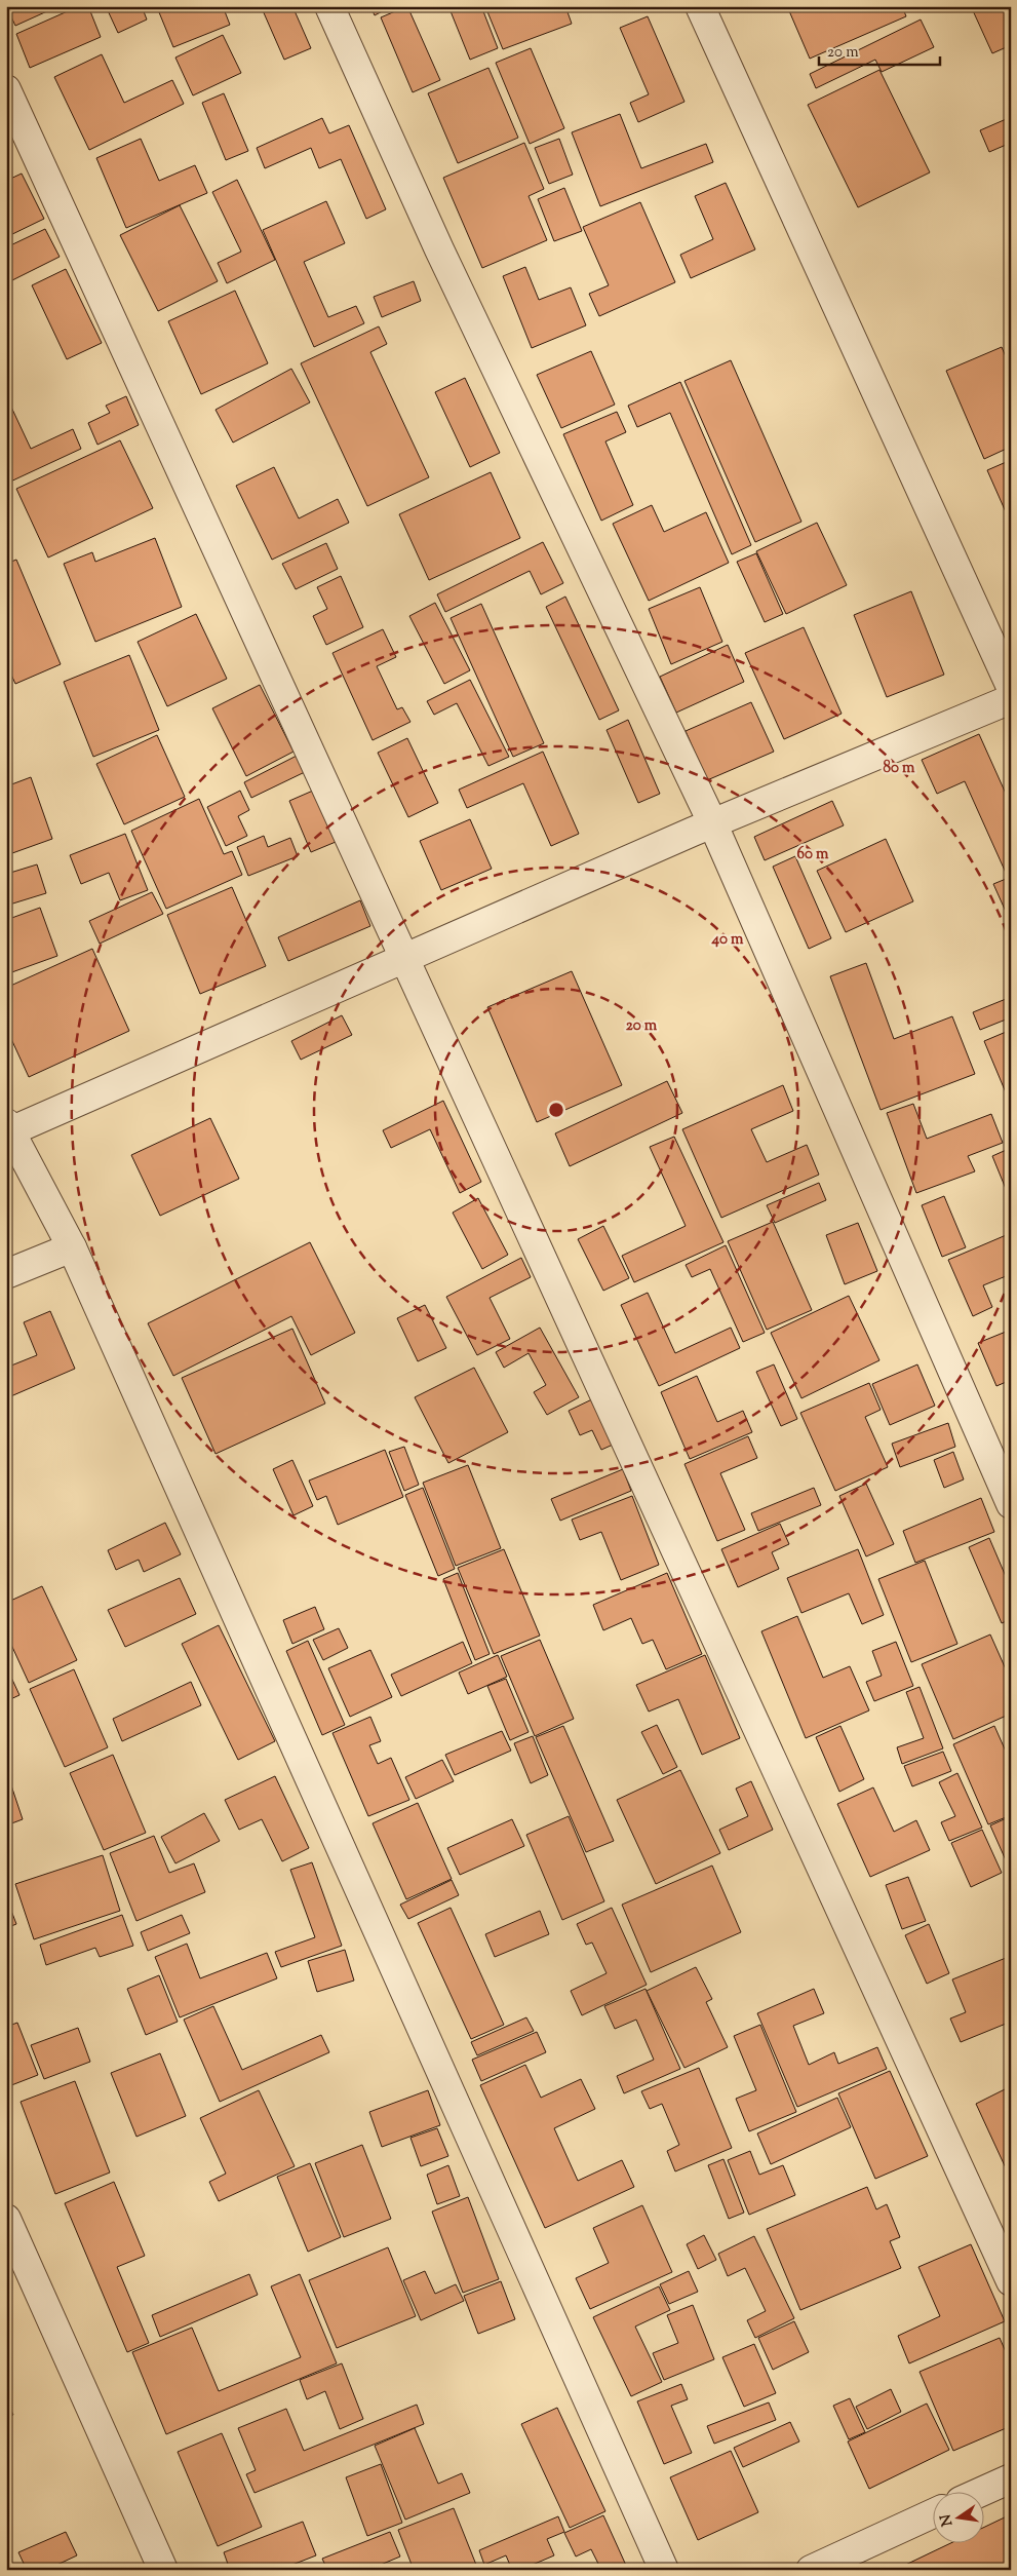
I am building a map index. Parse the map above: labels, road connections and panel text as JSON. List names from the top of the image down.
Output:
{
  "scale_bar": "20 m",
  "north": "left",
  "rings": [
    "80 m",
    "60 m",
    "40 m",
    "20 m"
  ]
}
